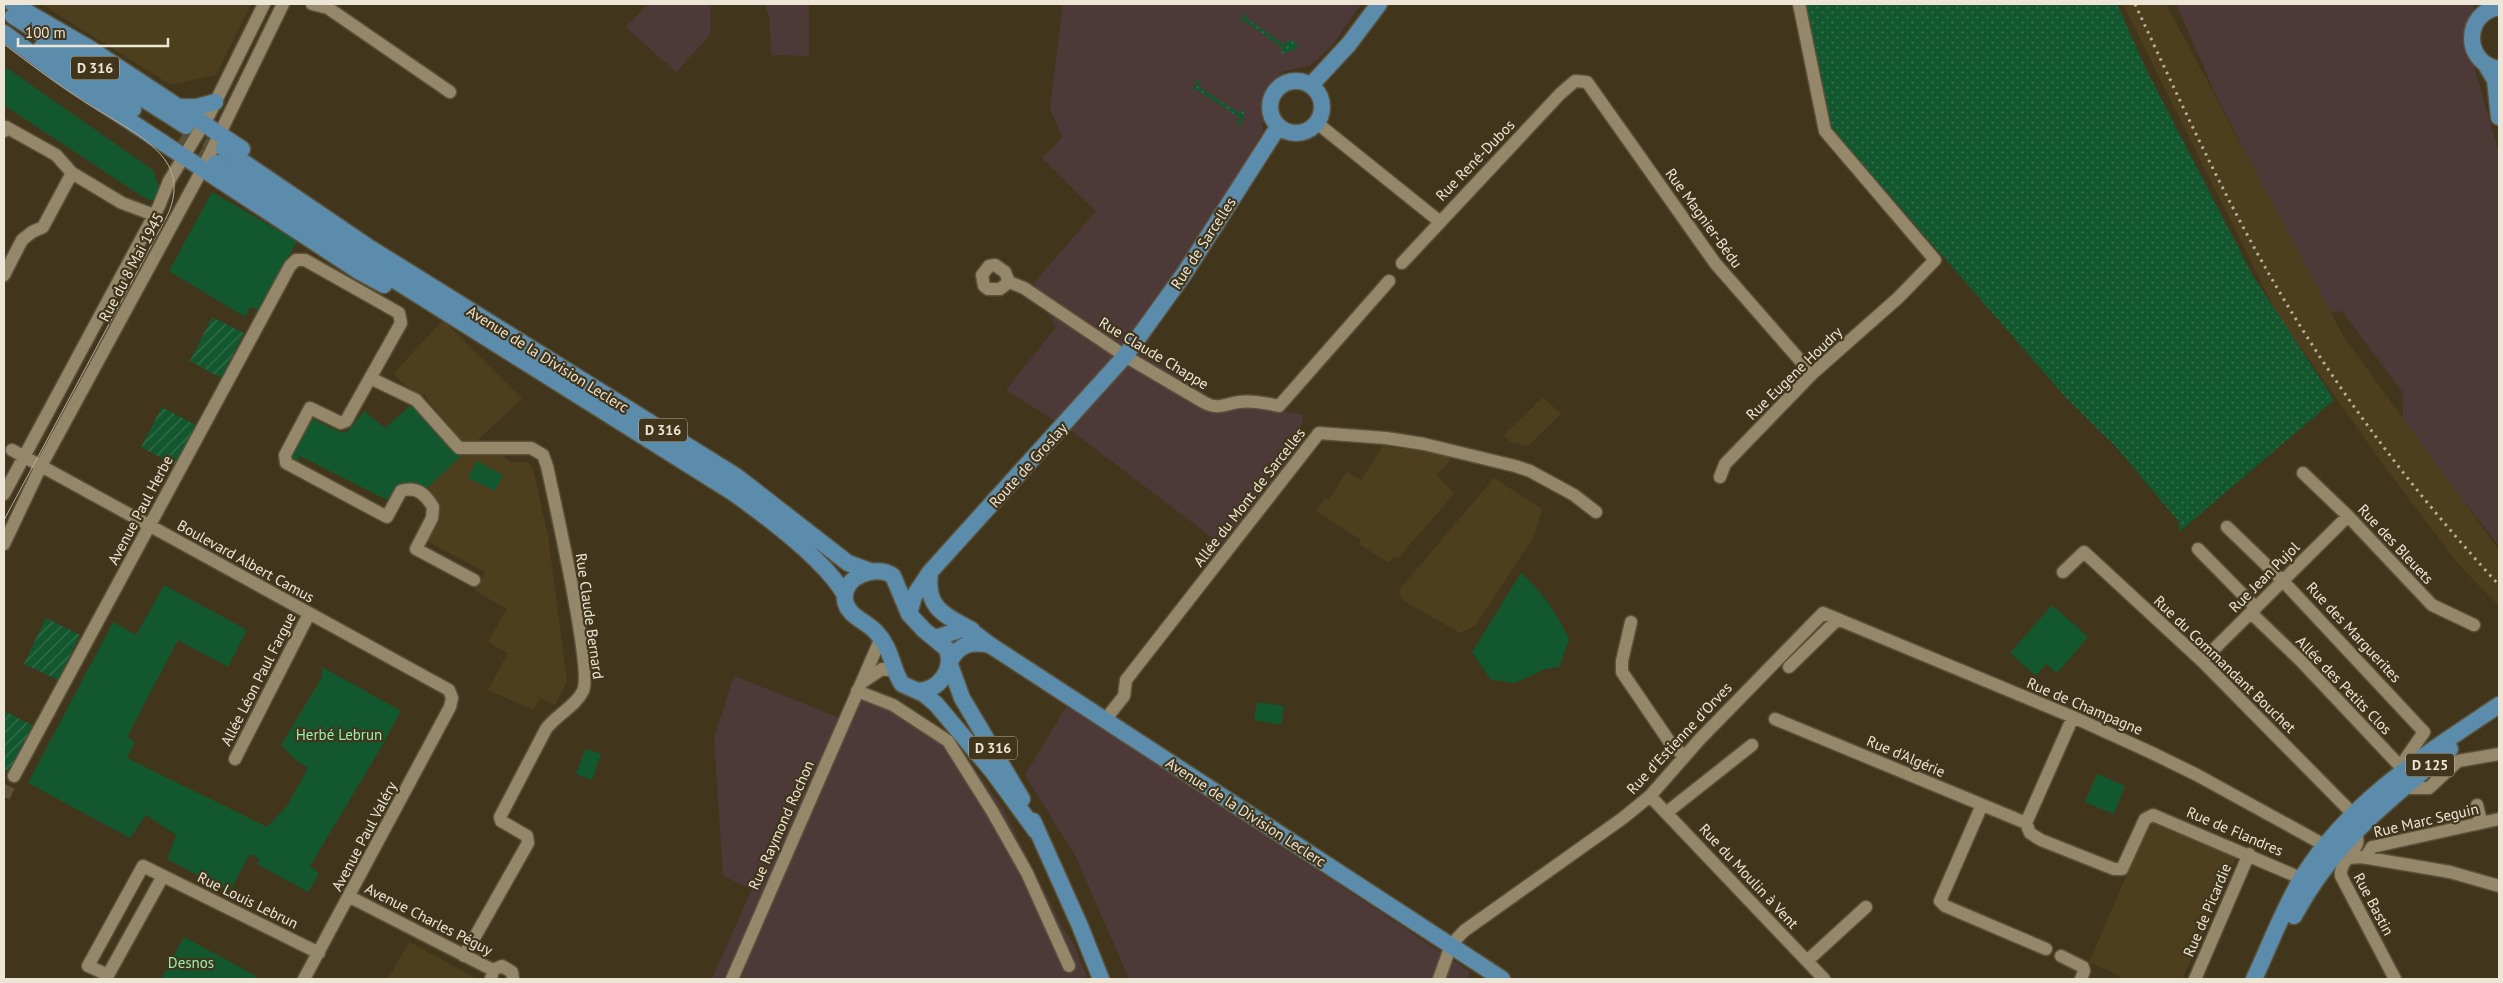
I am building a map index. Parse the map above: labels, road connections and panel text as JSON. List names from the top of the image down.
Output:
{
  "streets": {
    "main road": [
      "D 316",
      "Rue de Sarcelles",
      "Avenue de la Division Leclerc",
      "Route de Groslay",
      "D 125"
    ],
    "street": [
      "Rue René-Dubos",
      "Rue Magnier-Bédu",
      "Rue du 8 Mai 1945",
      "Rue Claude Chappe",
      "Rue Eugene Houdry",
      "Allée du Mont de Sarcelles",
      "Avenue Paul Herbe",
      "Rue des Bleuets",
      "Boulevard Albert Camus",
      "Rue Jean Pujol",
      "Rue Claude Bernard",
      "Rue des Marguerites",
      "Rue du Commandant Bouchet",
      "Allée Léon Paul Fargue",
      "Allée des Petits Clos",
      "Rue de Champagne",
      "Rue d'Estienne d'Orves",
      "Rue d'Algérie",
      "Rue Marc Seguin",
      "Rue Raymond Rochon",
      "Rue de Flandres",
      "Avenue Paul Valéry",
      "Rue du Moulin à Vent",
      "Rue Louis Lebrun",
      "Rue Bastin",
      "Rue de Picardie",
      "Avenue Charles Péguy"
    ]
  },
  "crossings": [
    ["Rue René-Dubos", "Rue Magnier-Bédu"],
    ["Rue Magnier-Bédu", "Rue Eugene Houdry"],
    ["Rue de Sarcelles", "Rue Claude Chappe"],
    ["Rue de Sarcelles", "Route de Groslay"],
    ["Rue du 8 Mai 1945", "Avenue de la Division Leclerc"],
    ["Rue du 8 Mai 1945", "Boulevard Albert Camus"],
    ["Rue Claude Chappe", "Route de Groslay"],
    ["Avenue de la Division Leclerc", "Allée du Mont de Sarcelles"],
    ["Avenue de la Division Leclerc", "Rue d'Estienne d'Orves"],
    ["Avenue de la Division Leclerc", "Rue Raymond Rochon"],
    ["Avenue Paul Herbe", "Boulevard Albert Camus"],
    ["Avenue Paul Herbe", "Rue Claude Bernard"],
    ["Rue des Bleuets", "Rue Jean Pujol"],
    ["Boulevard Albert Camus", "Allée Léon Paul Fargue"],
    ["Boulevard Albert Camus", "Avenue Paul Valéry"],
    ["Rue Jean Pujol", "Rue des Marguerites"],
    ["Rue Jean Pujol", "Rue du Commandant Bouchet"],
    ["Rue Jean Pujol", "Allée des Petits Clos"],
    ["Rue Claude Bernard", "Avenue Charles Péguy"],
    ["Rue des Marguerites", "Allée des Petits Clos"],
    ["Rue des Marguerites", "D 125"],
    ["Rue du Commandant Bouchet", "D 125"],
    ["Rue du Commandant Bouchet", "Rue Bastin"],
    ["Allée des Petits Clos", "D 125"],
    ["Rue de Champagne", "Rue d'Estienne d'Orves"],
    ["Rue de Champagne", "D 125"],
    ["Rue de Champagne", "Rue Bastin"],
    ["Rue d'Estienne d'Orves", "Rue du Moulin à Vent"],
    ["Rue d'Algérie", "Rue de Flandres"],
    ["D 125", "Rue de Flandres"],
    ["D 125", "Rue Bastin"],
    ["Rue de Flandres", "Rue de Picardie"],
    ["Avenue Paul Valéry", "Rue Louis Lebrun"],
    ["Avenue Paul Valéry", "Avenue Charles Péguy"]
  ],
  "parks": ["Herbé Lebrun", "Desnos"],
  "scale_bar": "100 m"
}
